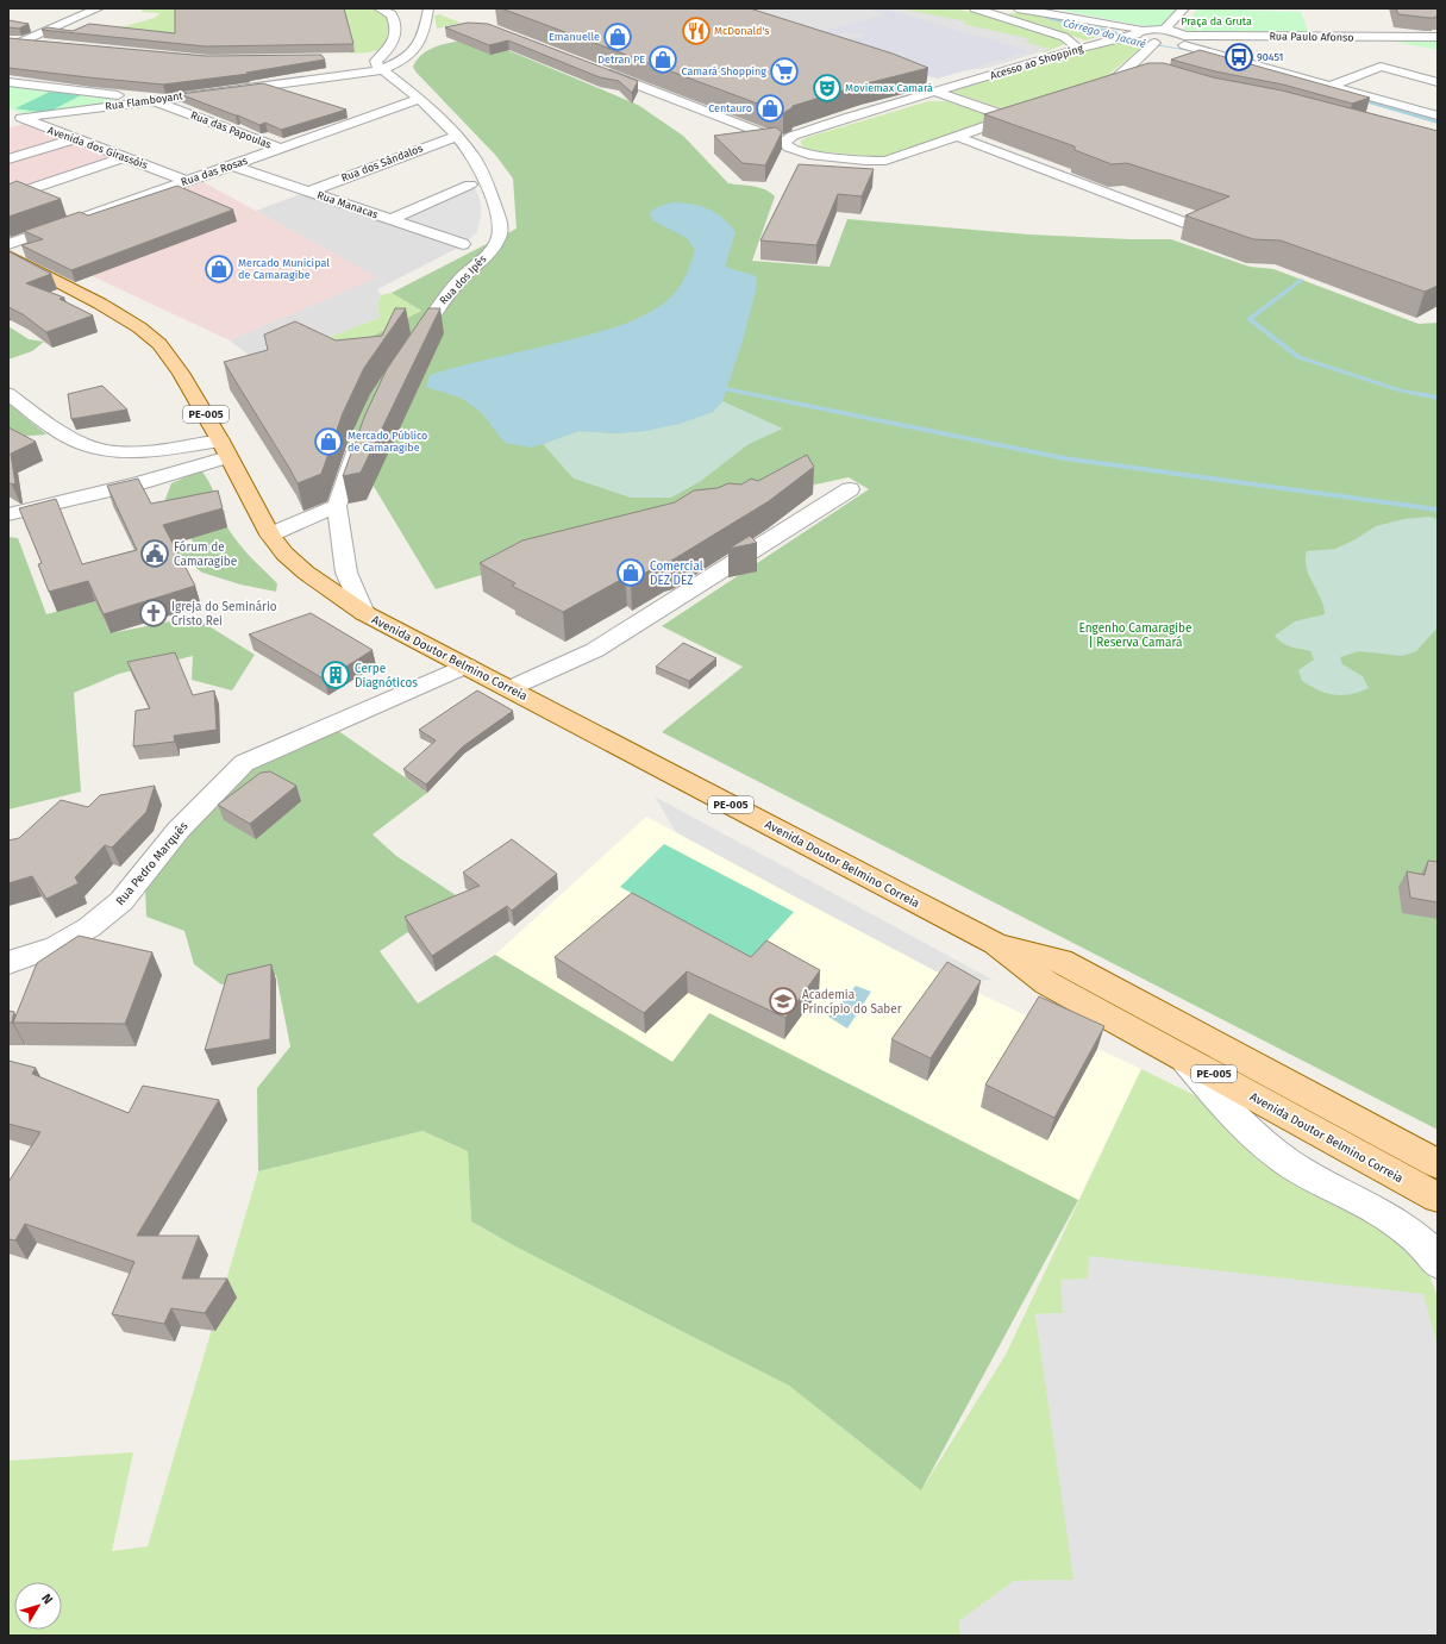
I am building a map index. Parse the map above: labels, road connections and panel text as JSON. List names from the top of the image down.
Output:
{
  "streets": {
    "main road": ["PE-005", "Avenida Doutor Belmino Correia"],
    "street": [
      "Rua Paulo Afonso",
      "Acesso ao Shopping",
      "Rua Flamboyant",
      "Rua das Papoulas",
      "Avenida dos Girassóis",
      "Rua dos Sândalos",
      "Rua das Rosas",
      "Rua Manacas",
      "Rua dos Ipês",
      "Rua Pedro Marquês"
    ]
  },
  "crossings": [
    ["Rua Flamboyant", "Rua das Papoulas"],
    ["Rua Flamboyant", "Avenida dos Girassóis"],
    ["Rua Flamboyant", "Rua dos Ipês"],
    ["Rua das Papoulas", "Rua das Rosas"],
    ["Avenida dos Girassóis", "Rua das Rosas"],
    ["Rua dos Sândalos", "Rua Manacas"],
    ["Rua dos Sândalos", "Rua dos Ipês"],
    ["Rua das Rosas", "Rua Manacas"],
    ["Rua das Rosas", "Rua dos Ipês"],
    ["Avenida Doutor Belmino Correia", "Rua Pedro Marquês"]
  ],
  "water": ["Córrego do Jacaré"],
  "parks": ["Praça da Gruta", "Engenho Camaragibe | Reserva Camará"],
  "places": {
    "restaurant": ["McDonald's"],
    "shop": [
      "Emanuelle",
      "Detran PE",
      "Centauro",
      "Mercado Municipal de Camaragibe",
      "Mercado Público de Camaragibe",
      "Comercial DEZ DEZ"
    ],
    "bus stop": ["90451"],
    "supermarket": ["Camará Shopping"],
    "theatre": ["Moviemax Camará"],
    "public building": ["Fórum de Camaragibe"],
    "church": ["Igreja do Seminário Cristo Rei"],
    "building": ["Cerpe Diagnóticos"],
    "school or university": ["Academia Princípio do Saber"]
  },
  "north": "top right"
}
